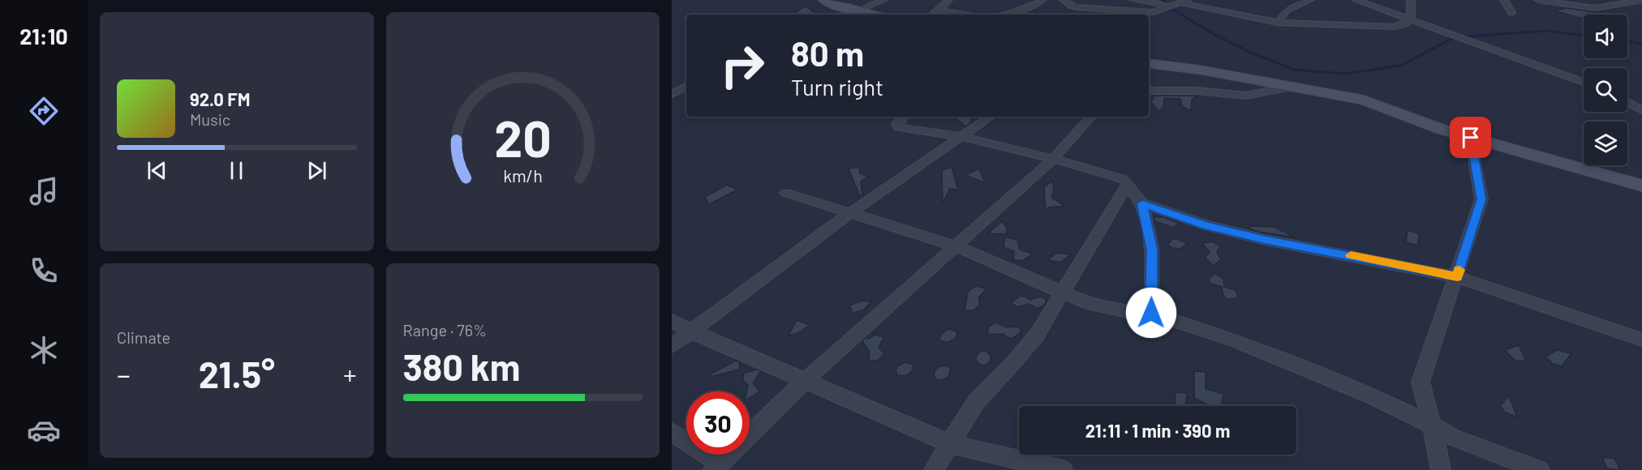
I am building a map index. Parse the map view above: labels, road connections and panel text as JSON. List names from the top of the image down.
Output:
{
  "page": {
    "tabs": "21:10",
    "turn": ["80 m", "Turn right"],
    "song": ["92.0 FM", "Music"],
    "tile": [
      "Climate",
      ["Range · 76%", "380 km"]
    ],
    "heat": ["−", "21.5°", "+"],
    "limit": "30",
    "trip": "21:11 · 1 min · 390 m",
    "gauge": ["20", "km/h"]
  }
}
